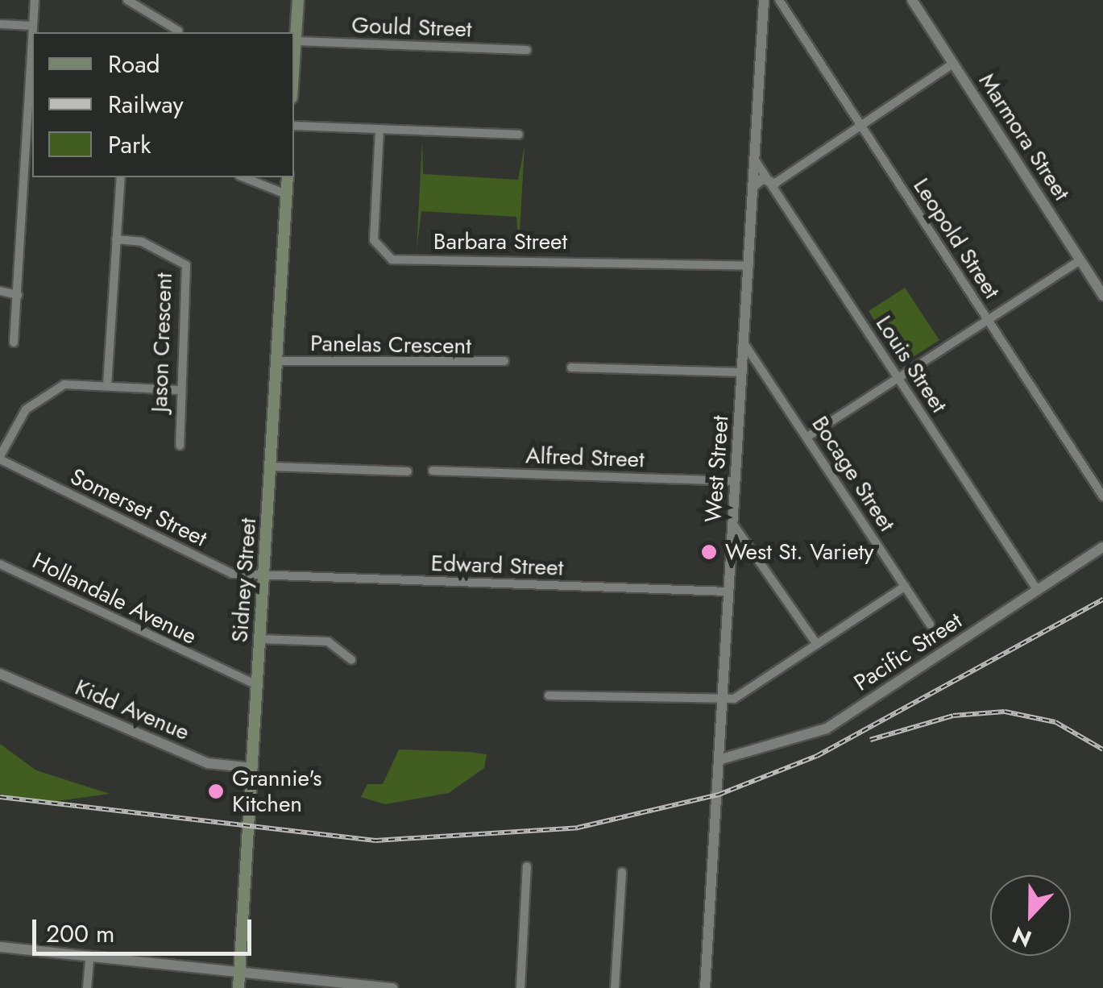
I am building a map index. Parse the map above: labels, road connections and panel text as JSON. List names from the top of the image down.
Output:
{
  "streets": {
    "main road": ["Sidney Street"],
    "street": [
      "Gould Street",
      "Marmora Street",
      "Leopold Street",
      "Barbara Street",
      "Jason Crescent",
      "Panelas Crescent",
      "Louis Street",
      "Alfred Street",
      "West Street",
      "Bocage Street",
      "Somerset Street",
      "Edward Street",
      "Hollandale Avenue",
      "Pacific Street",
      "Kidd Avenue"
    ]
  },
  "crossings": [
    ["Barbara Street", "West Street"],
    ["Panelas Crescent", "Sidney Street"],
    ["Louis Street", "West Street"],
    ["Louis Street", "Pacific Street"],
    ["Alfred Street", "West Street"],
    ["West Street", "Bocage Street"],
    ["West Street", "Edward Street"],
    ["West Street", "Pacific Street"],
    ["Somerset Street", "Edward Street"],
    ["Somerset Street", "Sidney Street"],
    ["Edward Street", "Sidney Street"],
    ["Sidney Street", "Hollandale Avenue"],
    ["Sidney Street", "Kidd Avenue"]
  ],
  "places": ["West St. Variety", "Grannie's Kitchen"],
  "legend": ["Road", "Railway", "Park"],
  "scale_bar": "200 m",
  "north": "bottom"
}
